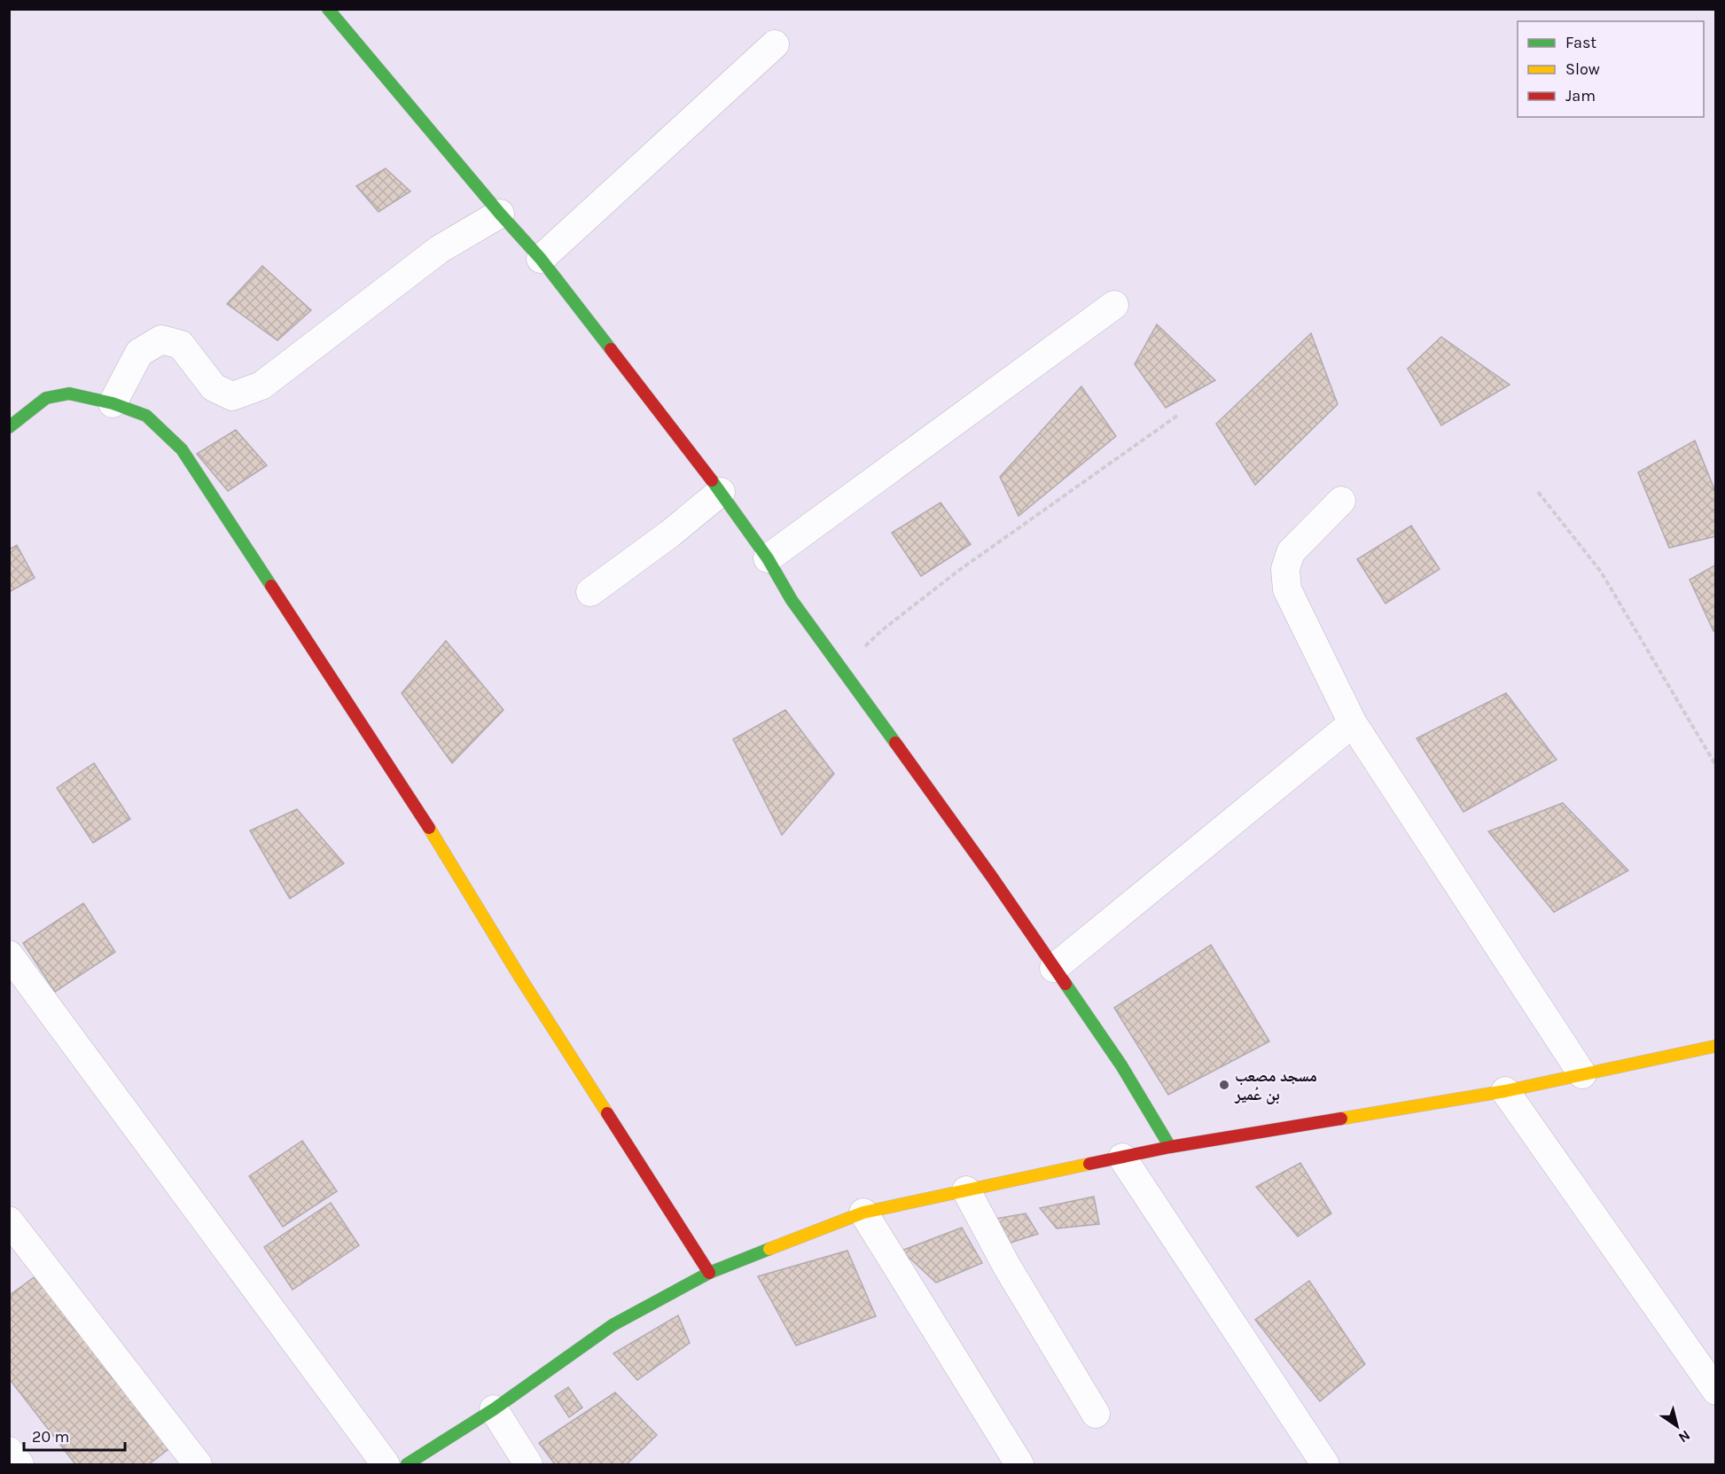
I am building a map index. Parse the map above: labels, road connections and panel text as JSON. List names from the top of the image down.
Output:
{
  "places": ["مسجد مصعب بن عُمير"],
  "legend": ["Fast", "Slow", "Jam"],
  "scale_bar": "20 m",
  "north": "bottom right"
}
